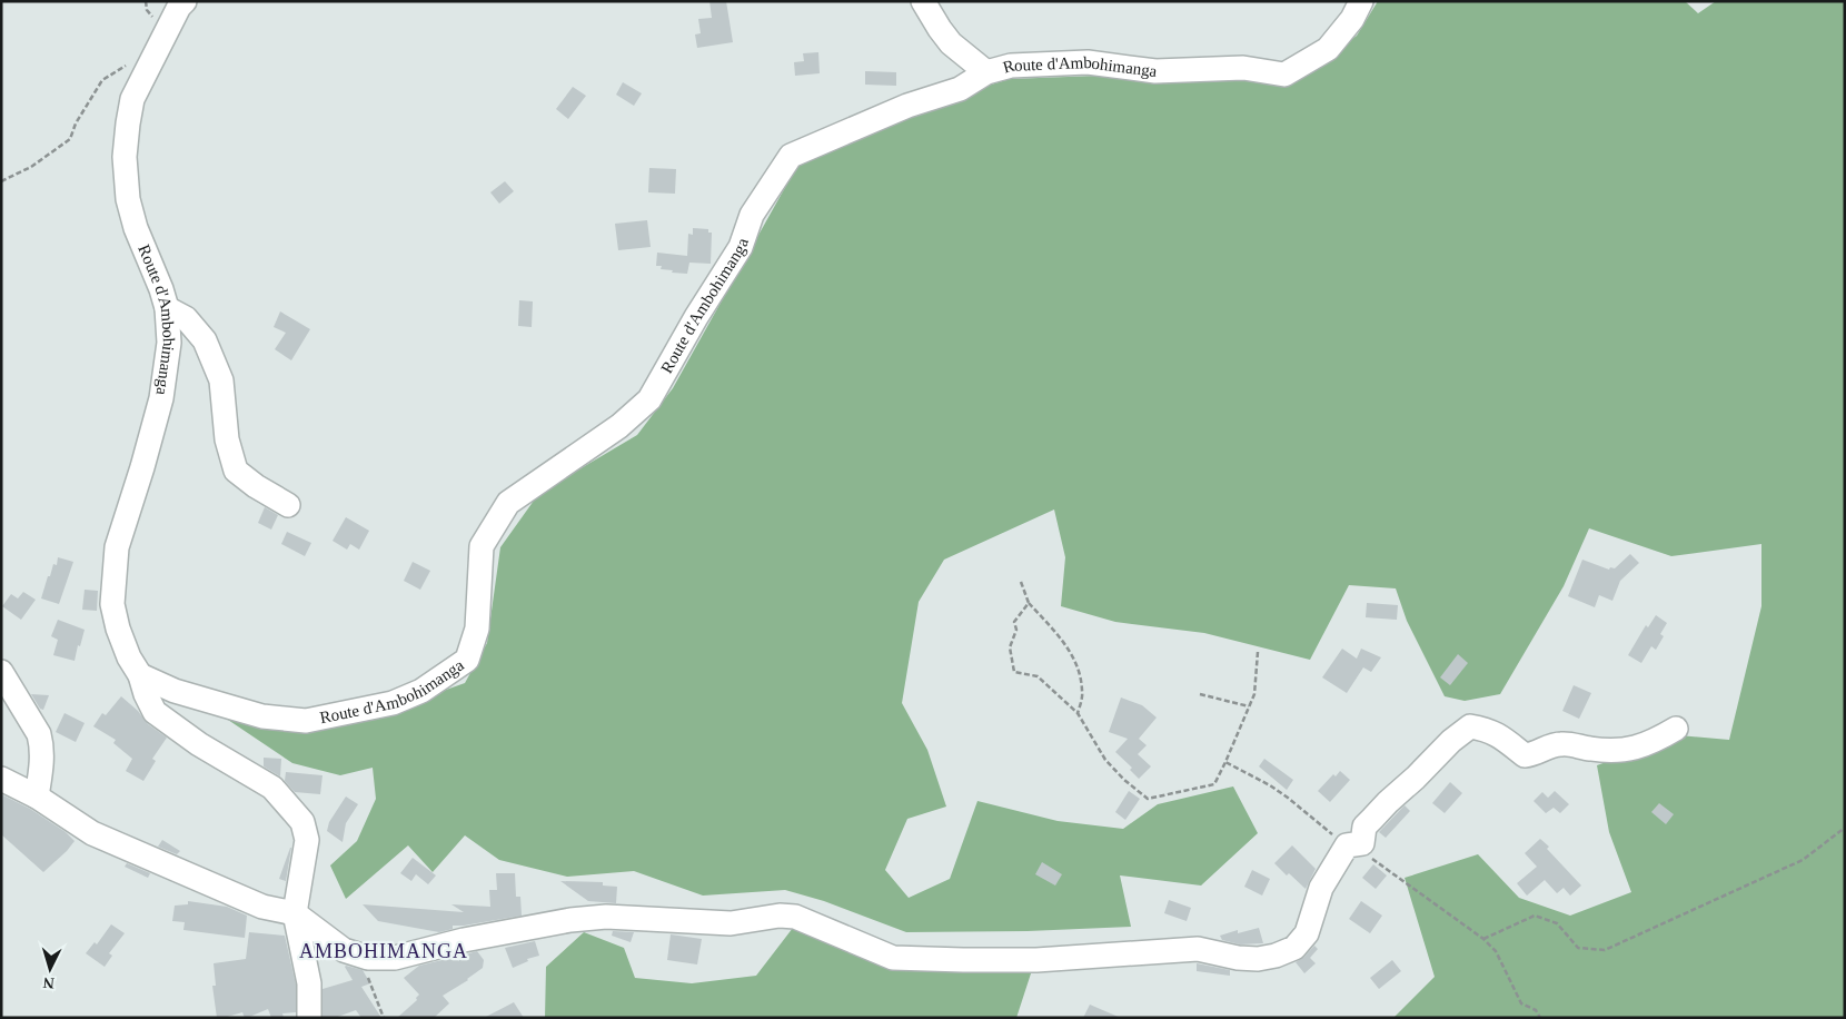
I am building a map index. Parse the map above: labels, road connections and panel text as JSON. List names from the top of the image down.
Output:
{
  "streets": {
    "street": ["Route d'Ambohimanga"]
  },
  "districts": ["AMBOHIMANGA"],
  "north": "bottom"
}
